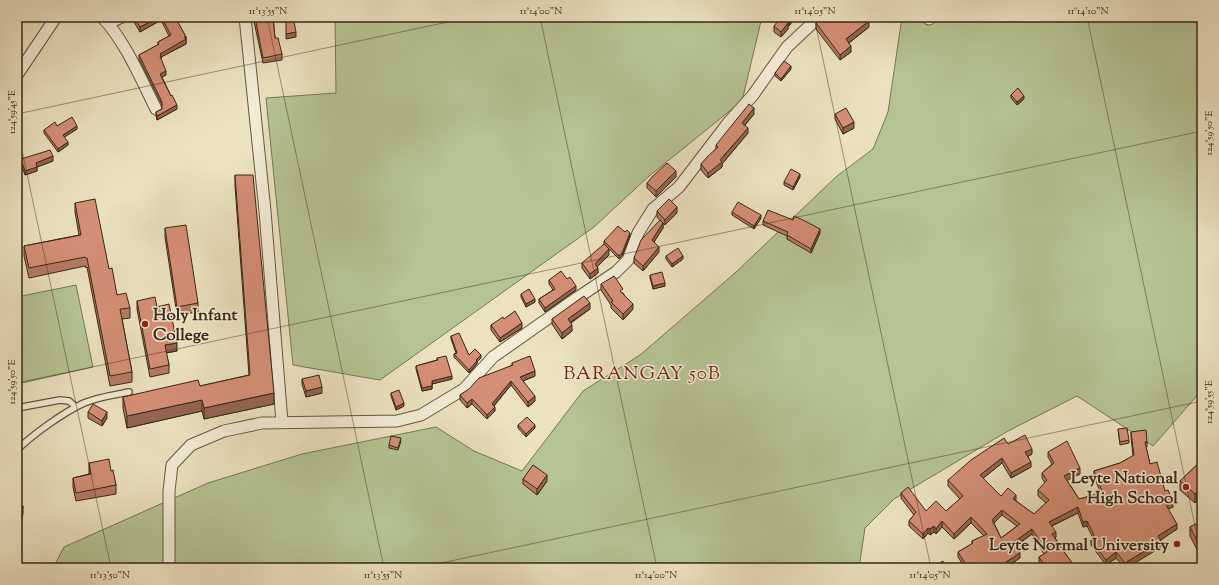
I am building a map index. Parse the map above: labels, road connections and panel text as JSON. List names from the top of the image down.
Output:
{
  "districts": ["BARANGAY 50B"],
  "places": ["Holy Infant College", "Leyte National High School", "Leyte Normal University"],
  "coordinates": [
    "11°13'55\"N",
    "11°14'00\"N",
    "11°14'05\"N",
    "11°14'10\"N",
    "124°59'45\"E",
    "124°59'50\"E",
    "124°59'55\"E",
    "11°13'50\"N"
  ]
}
